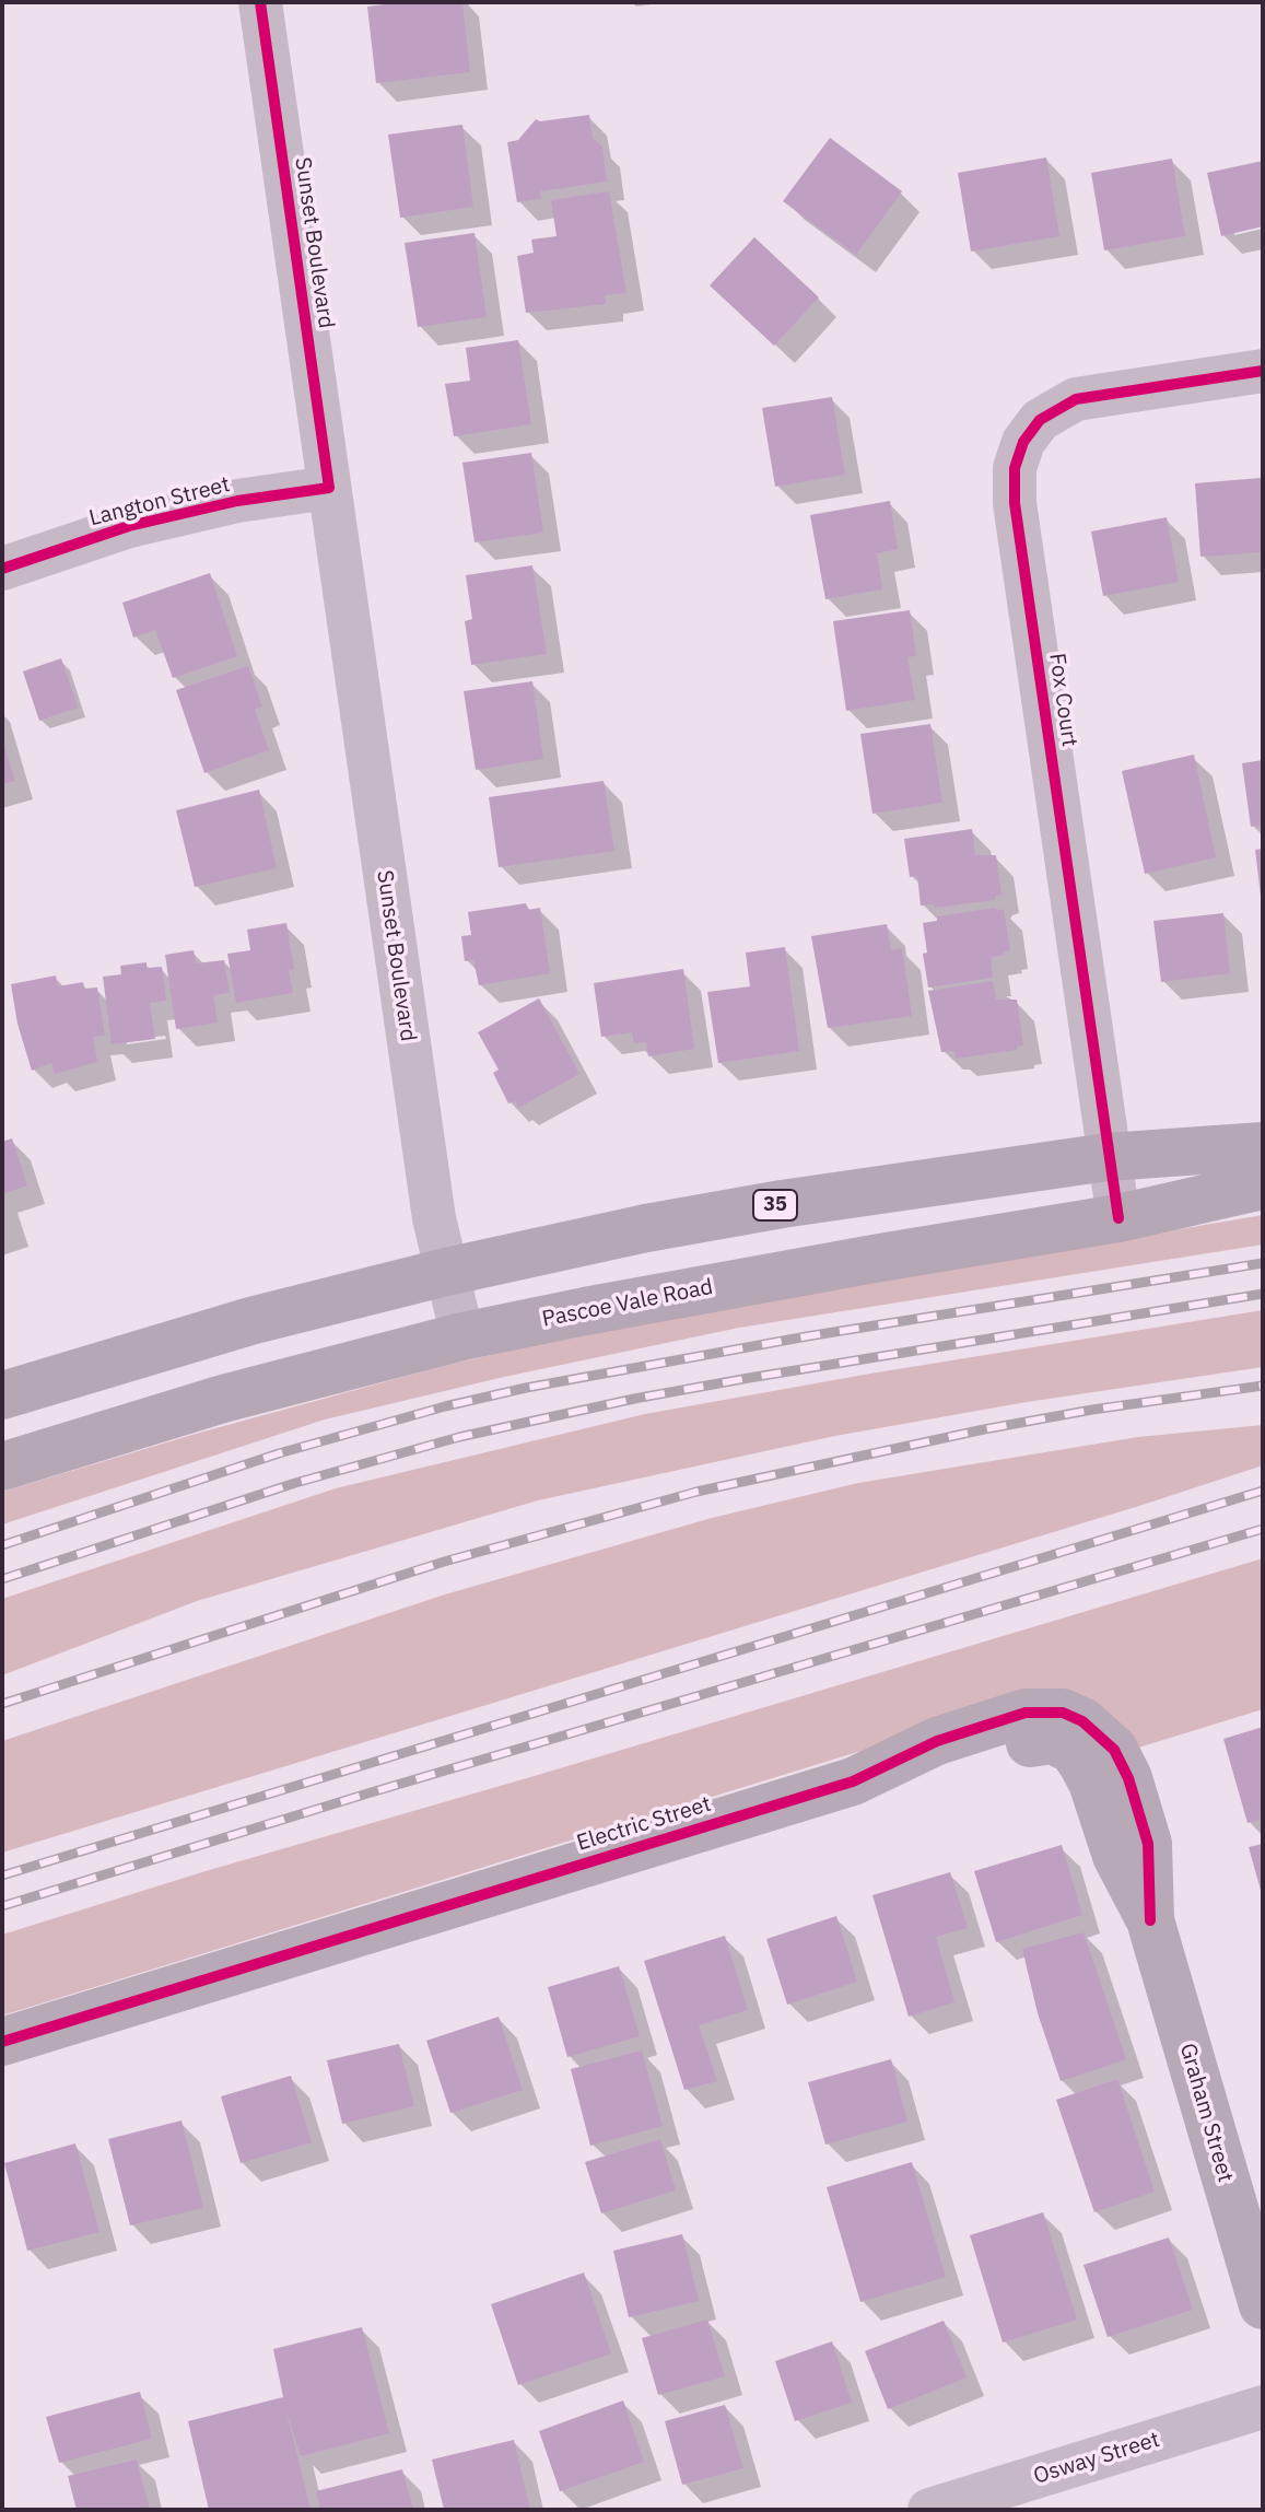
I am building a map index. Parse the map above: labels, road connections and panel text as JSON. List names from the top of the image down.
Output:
{
  "streets": {
    "main road": ["35", "Pascoe Vale Road"],
    "street": [
      "Sunset Boulevard",
      "Langton Street",
      "Fox Court",
      "Electric Street",
      "Graham Street",
      "Osway Street"
    ]
  },
  "crossings": [
    ["Sunset Boulevard", "Langton Street"],
    ["Sunset Boulevard", "35"],
    ["Sunset Boulevard", "Pascoe Vale Road"],
    ["Fox Court", "35"],
    ["Fox Court", "Pascoe Vale Road"],
    ["Electric Street", "Graham Street"]
  ]
}
